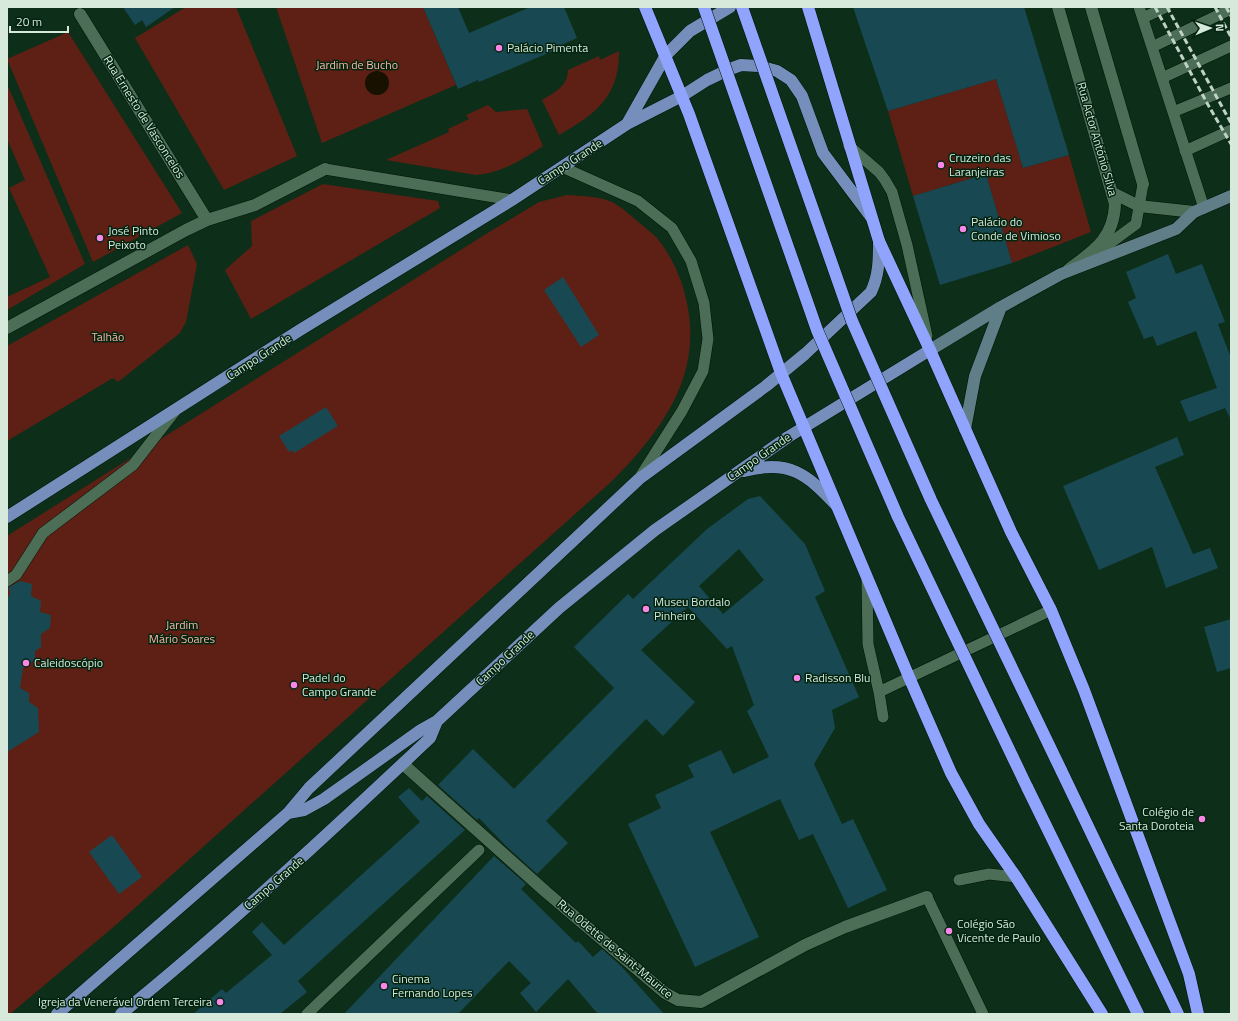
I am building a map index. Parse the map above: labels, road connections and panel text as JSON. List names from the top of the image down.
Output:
{
  "streets": {
    "main road": ["Campo Grande"],
    "street": ["Rua Ernesto de Vasconcelos", "Rua Actor António Silva", "Rua Odette de Saint-Maurice"]
  },
  "crossings": [
    ["Campo Grande", "Rua Odette de Saint-Maurice"]
  ],
  "parks": ["Jardim de Bucho", "Talhão", "Jardim Mário Soares"],
  "places": [
    "Palácio Pimenta",
    "Cruzeiro das Laranjeiras",
    "Palácio do Conde de Vimioso",
    "José Pinto Peixoto",
    "Museu Bordalo Pinheiro",
    "Caleidoscópio",
    "Radisson Blu",
    "Padel do Campo Grande",
    "Colégio de Santa Doroteia",
    "Colégio São Vicente de Paulo",
    "Cinema Fernando Lopes",
    "Igreja da Venerável Ordem Terceira"
  ],
  "scale_bar": "20 m",
  "north": "right"
}
